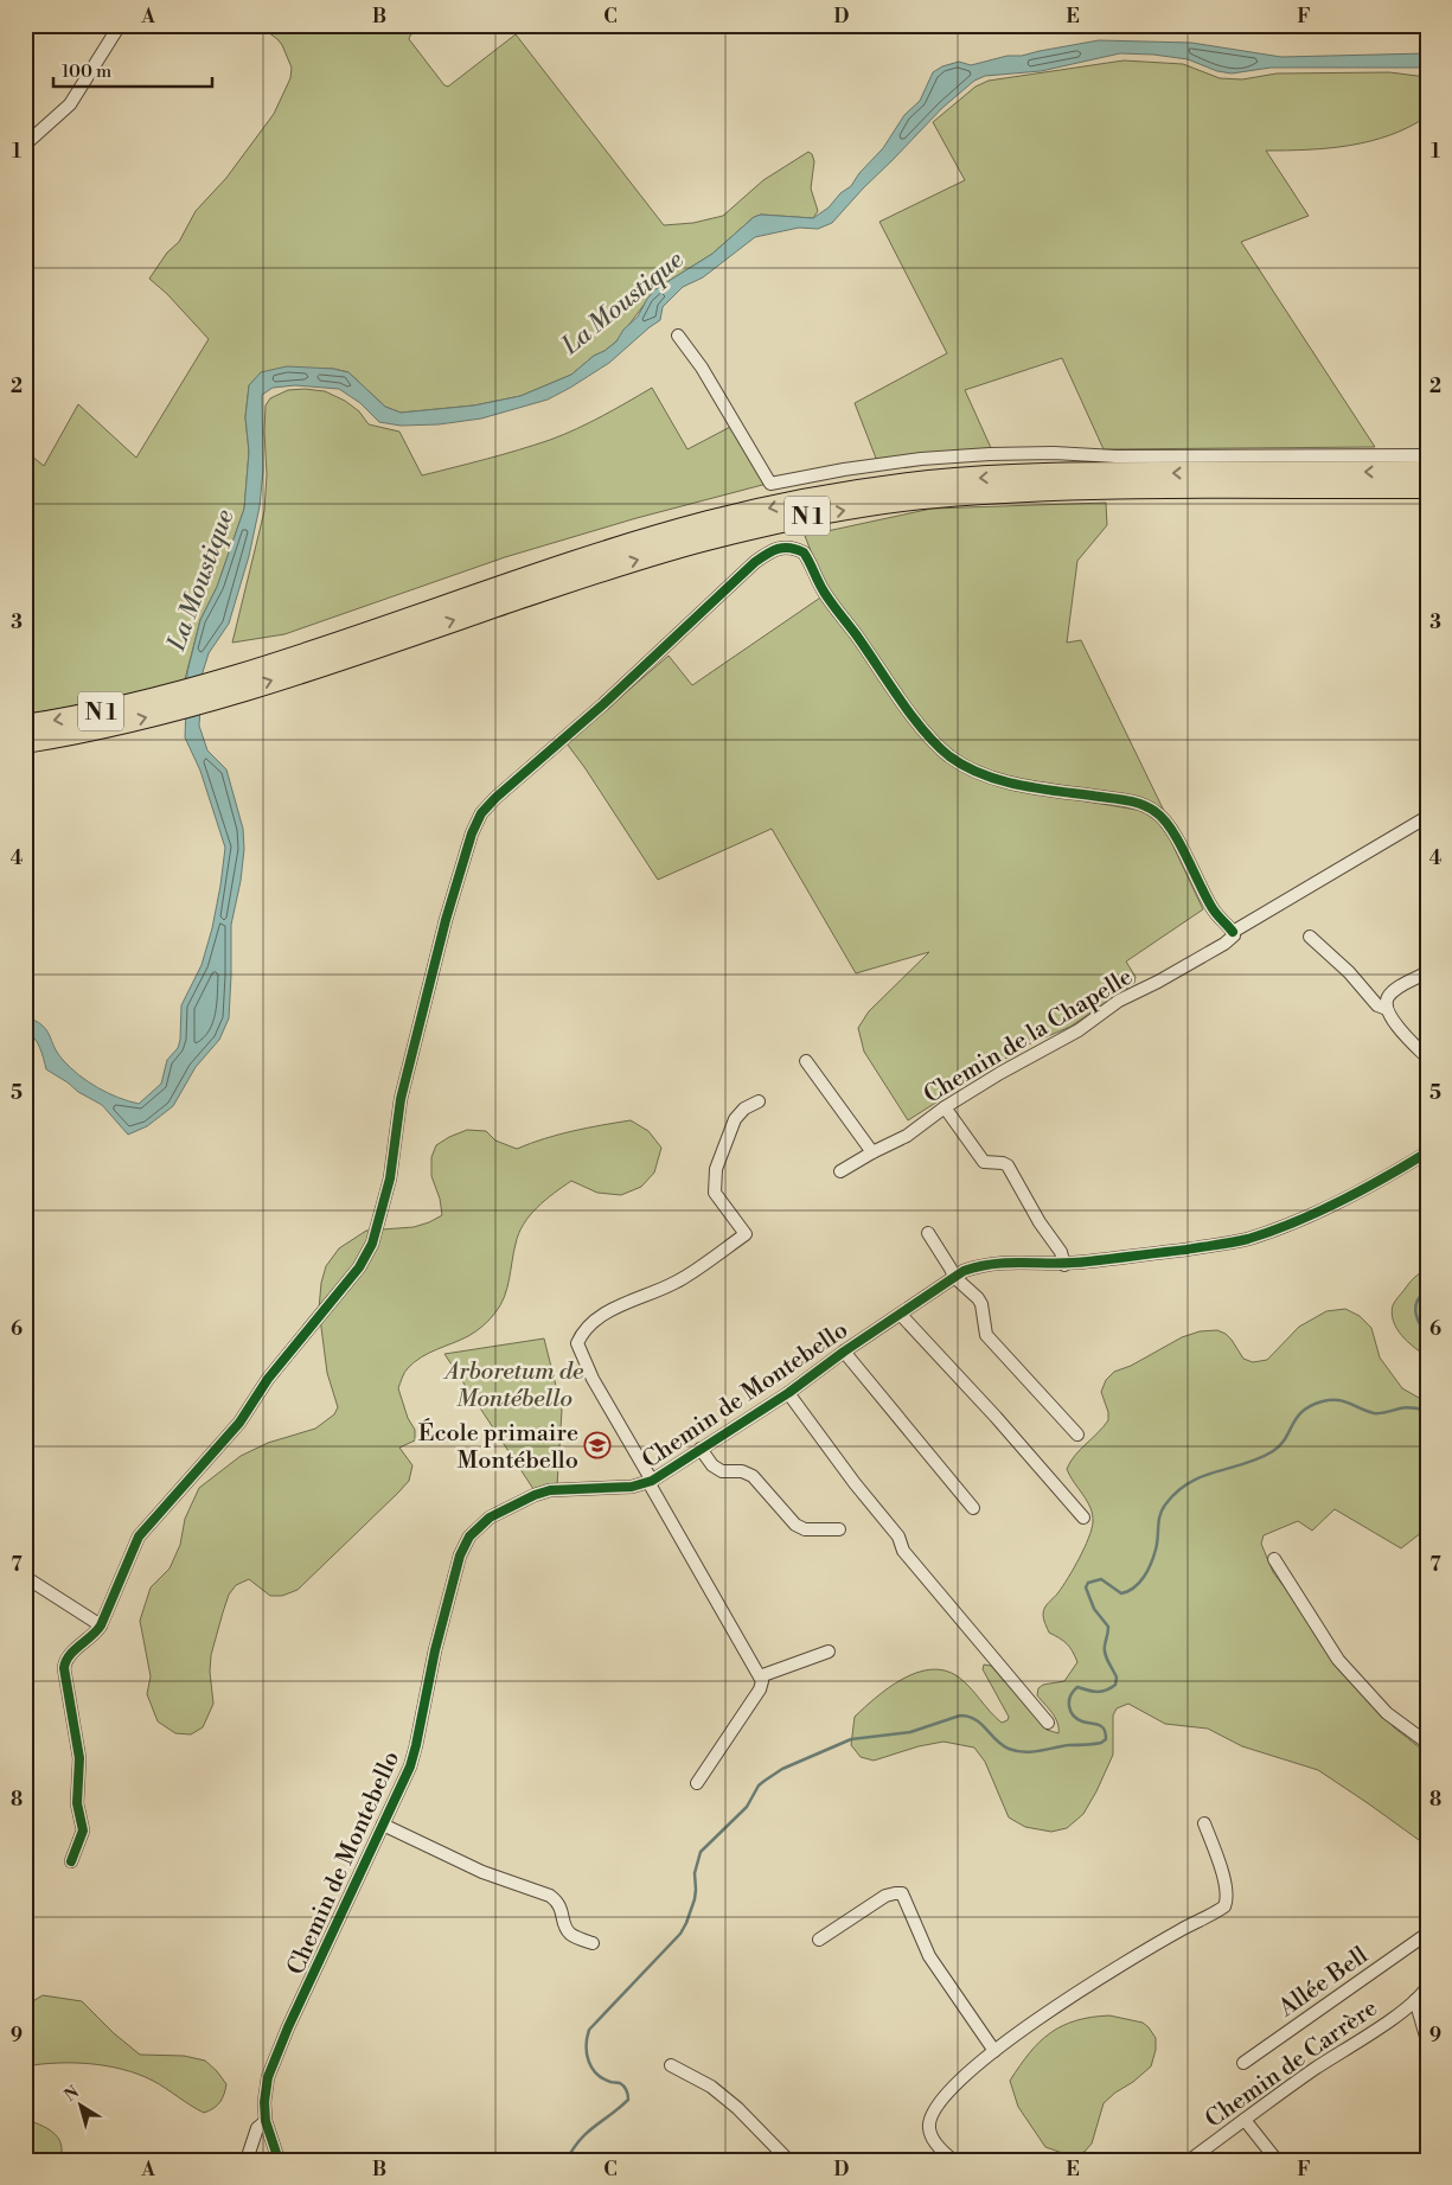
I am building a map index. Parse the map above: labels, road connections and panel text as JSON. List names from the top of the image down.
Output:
{
  "streets": {
    "highway": ["N 1"],
    "street": [
      "Chemin de la Chapelle",
      "Chemin de Montebello",
      "Allée Bell",
      "Chemin de Carrère"
    ]
  },
  "water": ["La Moustique"],
  "parks": ["Arboretum de Montébello"],
  "places": {
    "school or university": ["École primaire Montébello"]
  },
  "scale_bar": "100 m",
  "north": "top left",
  "grid": {
    "columns": [
      "A",
      "B",
      "C",
      "D",
      "E",
      "F"
    ],
    "rows": [
      "1",
      "2",
      "3",
      "4",
      "5",
      "6",
      "7",
      "8",
      "9"
    ]
  }
}
